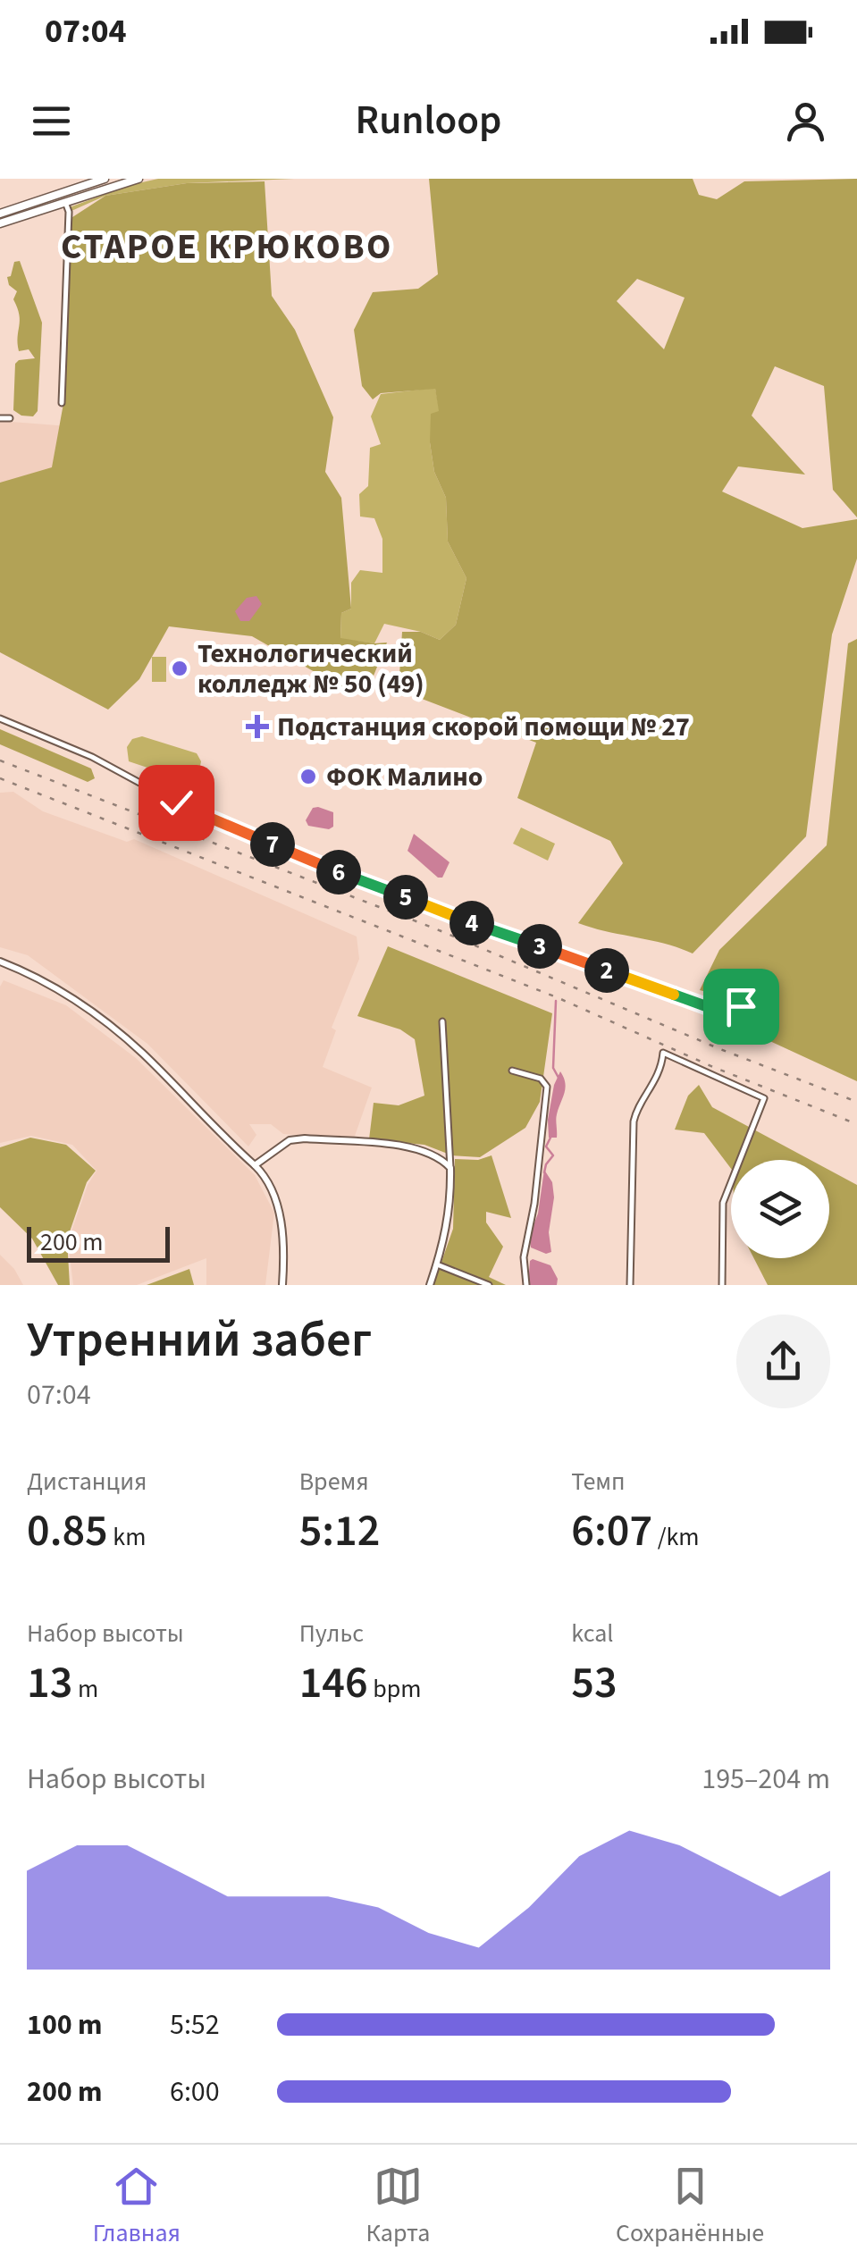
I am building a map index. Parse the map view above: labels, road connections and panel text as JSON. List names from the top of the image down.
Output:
{
  "districts": ["СТАРОЕ КРЮКОВО"],
  "places": {
    "other": ["Технологический колледж № 50 (49)", "ФОК Малино"],
    "health": ["Подстанция скорой помощи № 27"]
  },
  "scale_bar": "200 m",
  "page": {
    "status": "07:04",
    "header": "Runloop",
    "pins": [
      "7",
      "6",
      "5",
      "4",
      "3",
      "2"
    ],
    "scale": "200 m",
    "heading": ["Утренний забег", "07:04"],
    "stats": [
      ["Дистанция", "0.85 km"],
      ["Время", "5:12"],
      ["Темп", "6:07 /km"],
      ["Набор высоты", "13 m"],
      ["Пульс", "146 bpm"],
      ["kcal", "53"]
    ],
    "chart": ["Набор высоты", "195–204 m"],
    "list": [
      {
        "name": "100 m",
        "note": "5:52"
      },
      {
        "name": "200 m",
        "note": "6:00"
      }
    ],
    "tabs": ["Главная", "Карта", "Сохранённые"]
  }
}
